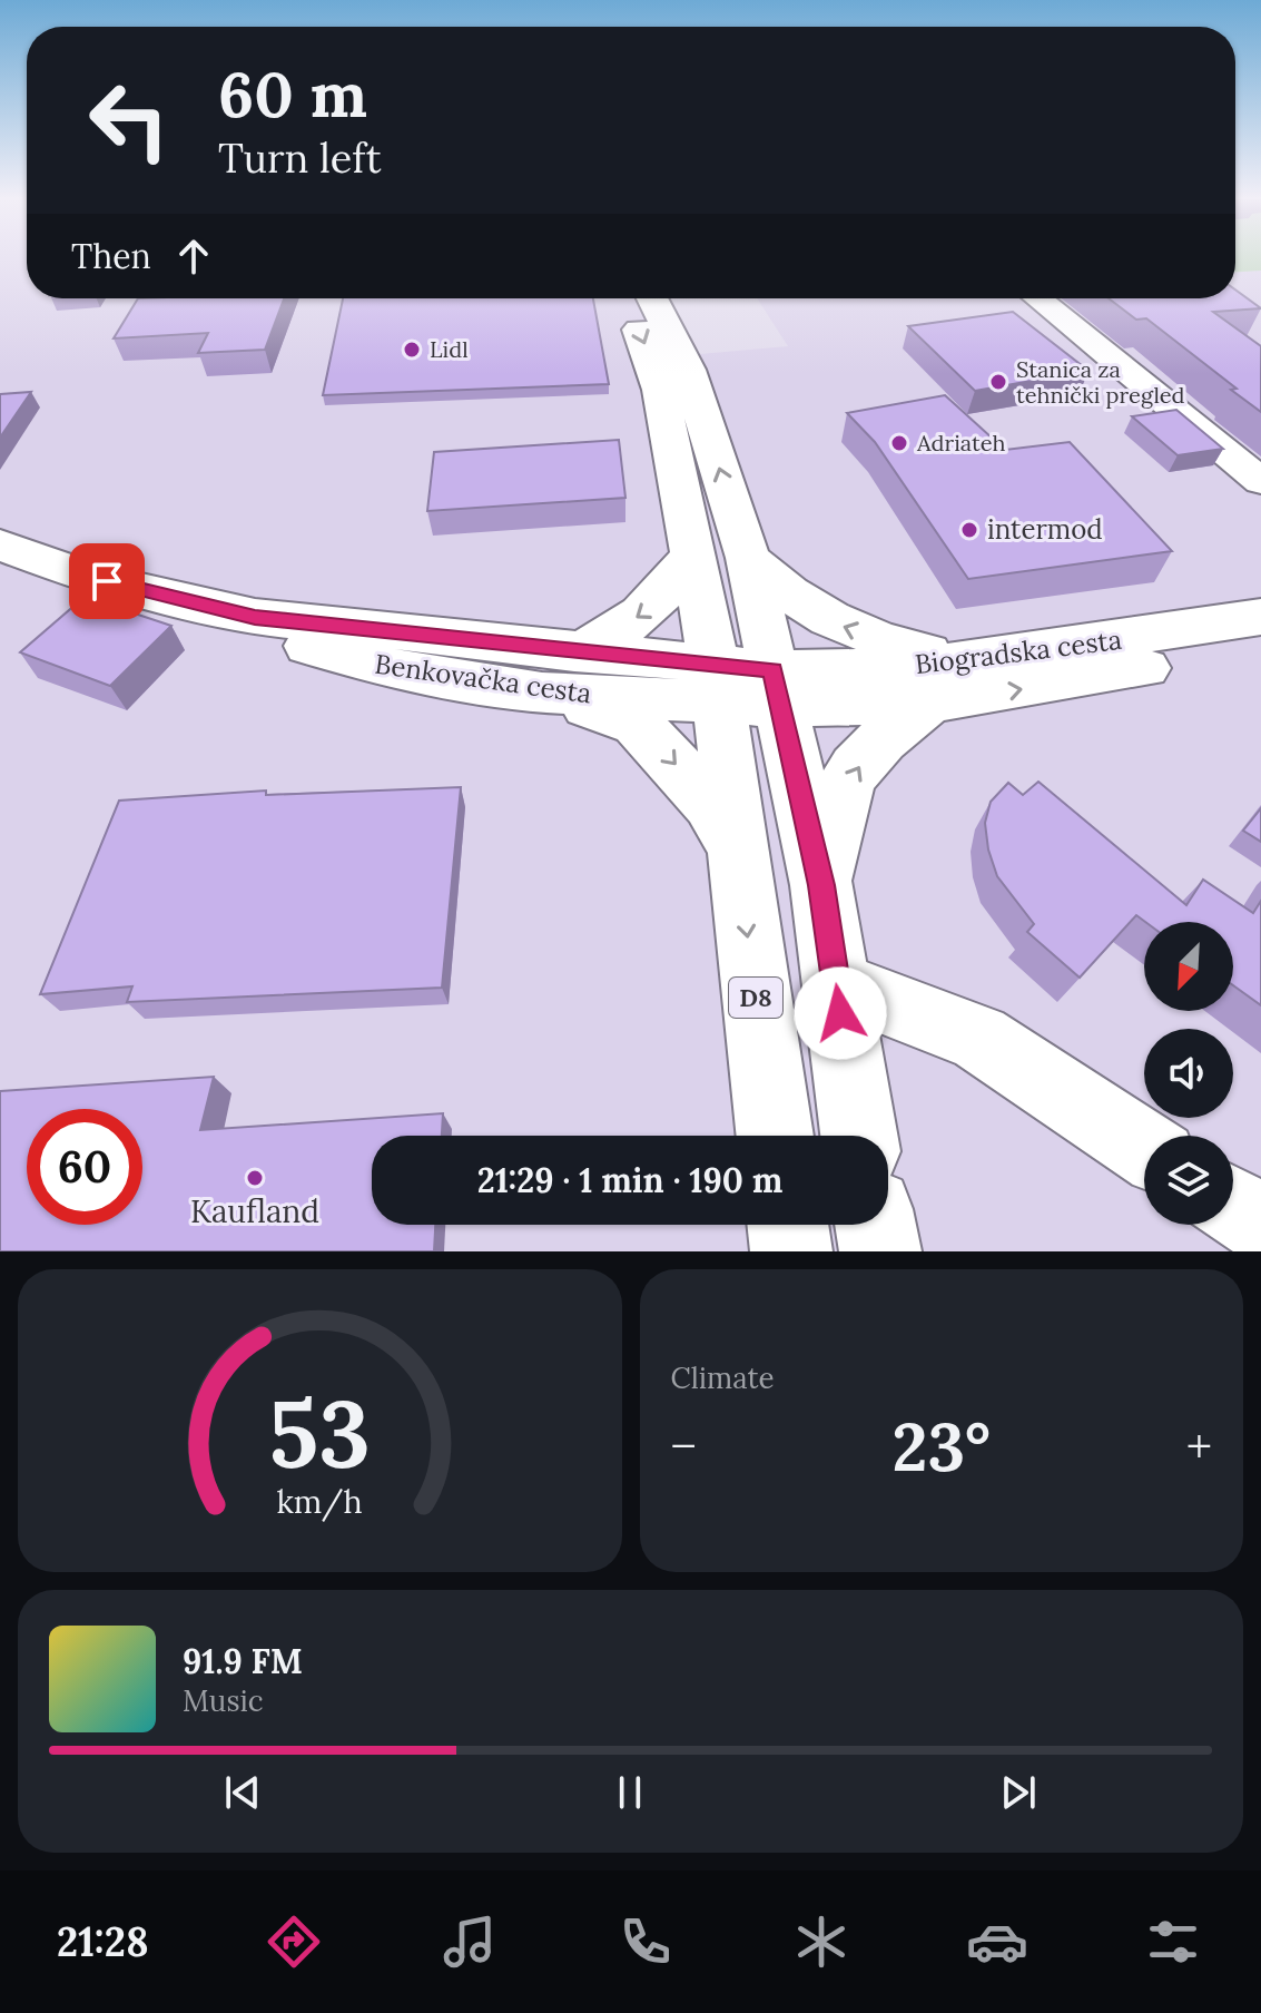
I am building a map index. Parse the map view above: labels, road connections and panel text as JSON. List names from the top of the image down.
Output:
{
  "streets": {
    "main road": ["Biogradska cesta", "Benkovačka cesta", "D8"]
  },
  "crossings": [
    ["Biogradska cesta", "Benkovačka cesta"],
    ["Benkovačka cesta", "D8"]
  ],
  "places": [
    "Lidl",
    "Stanica za tehnički pregled",
    "Adriateh",
    "intermod",
    "Kaufland"
  ],
  "north": "bottom left",
  "page": {
    "turn": ["60 m", "Turn left"],
    "then": "Then",
    "limit": "60",
    "trip": "21:29 · 1 min · 190 m",
    "tile": "Climate",
    "heat": ["−", "23°", "+"],
    "song": ["91.9 FM", "Music"],
    "tabs": "21:28",
    "gauge": ["53", "km/h"]
  }
}
